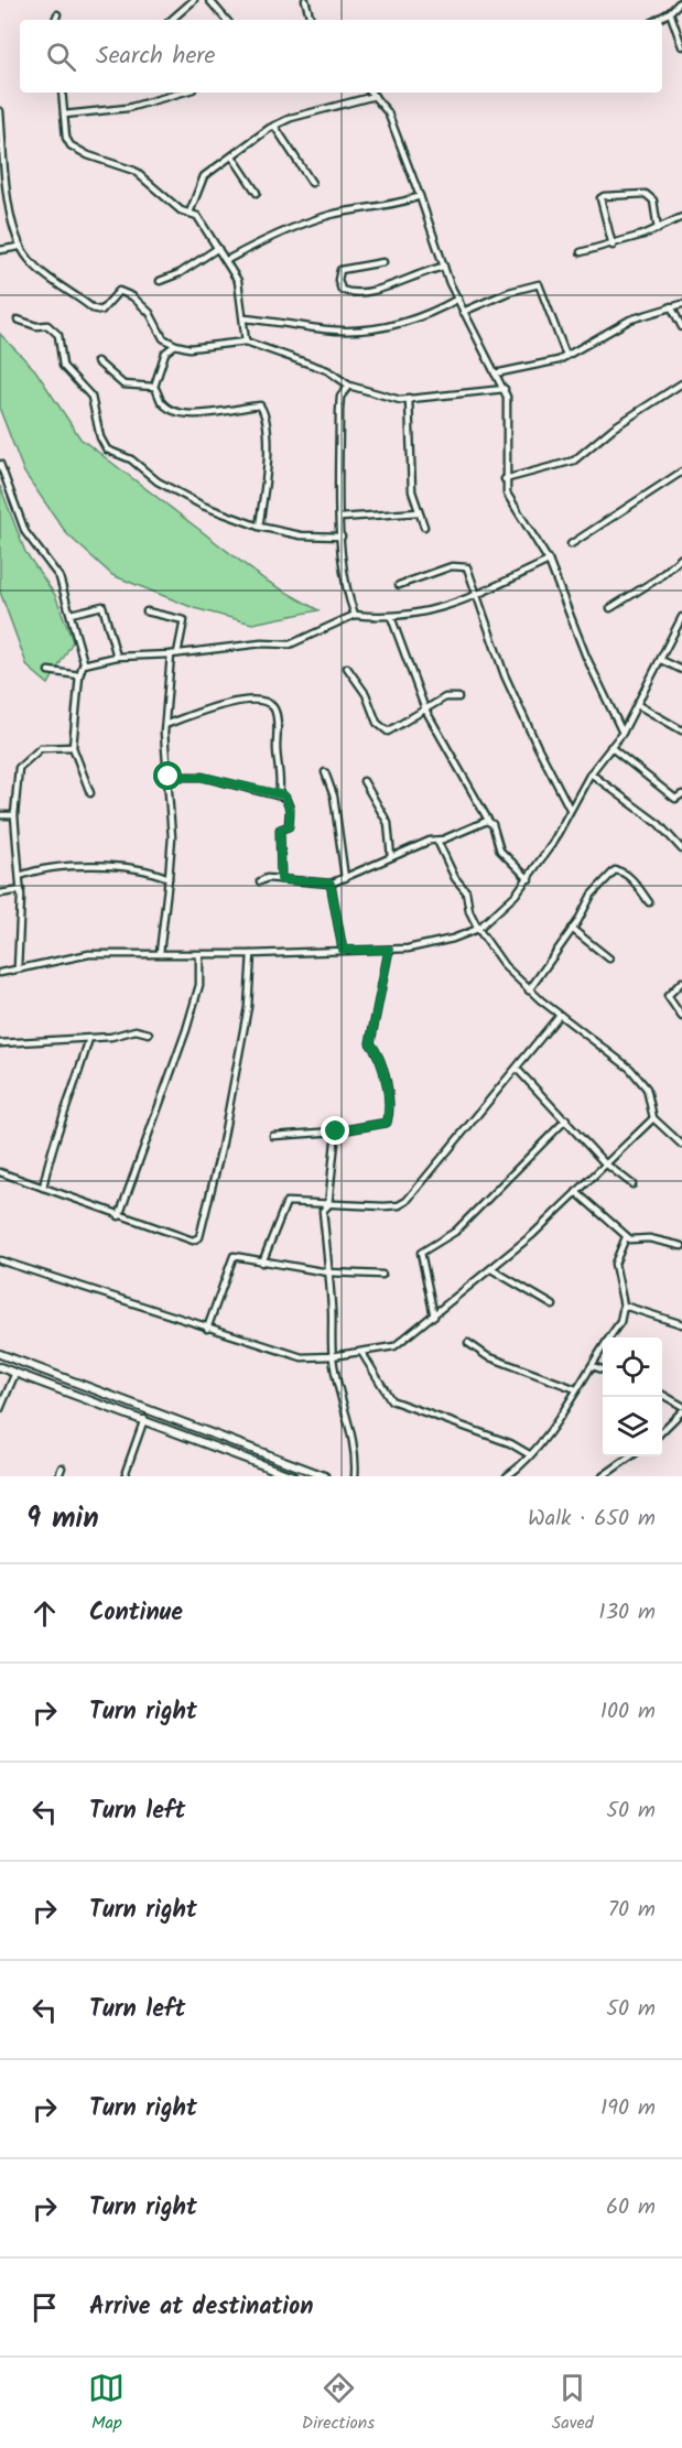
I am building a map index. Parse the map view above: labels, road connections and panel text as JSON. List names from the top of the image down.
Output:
{
  "page": {
    "search": "Search here",
    "heading": ["9 min", "Walk · 650 m"],
    "list": [
      ["Continue", "130 m"],
      ["Turn right", "100 m"],
      ["Turn left", "50 m"],
      ["Turn right", "70 m"],
      ["Turn left", "50 m"],
      ["Turn right", "190 m"],
      ["Turn right", "60 m"],
      "Arrive at destination"
    ],
    "nav": ["Map", "Directions", "Saved"]
  }
}
